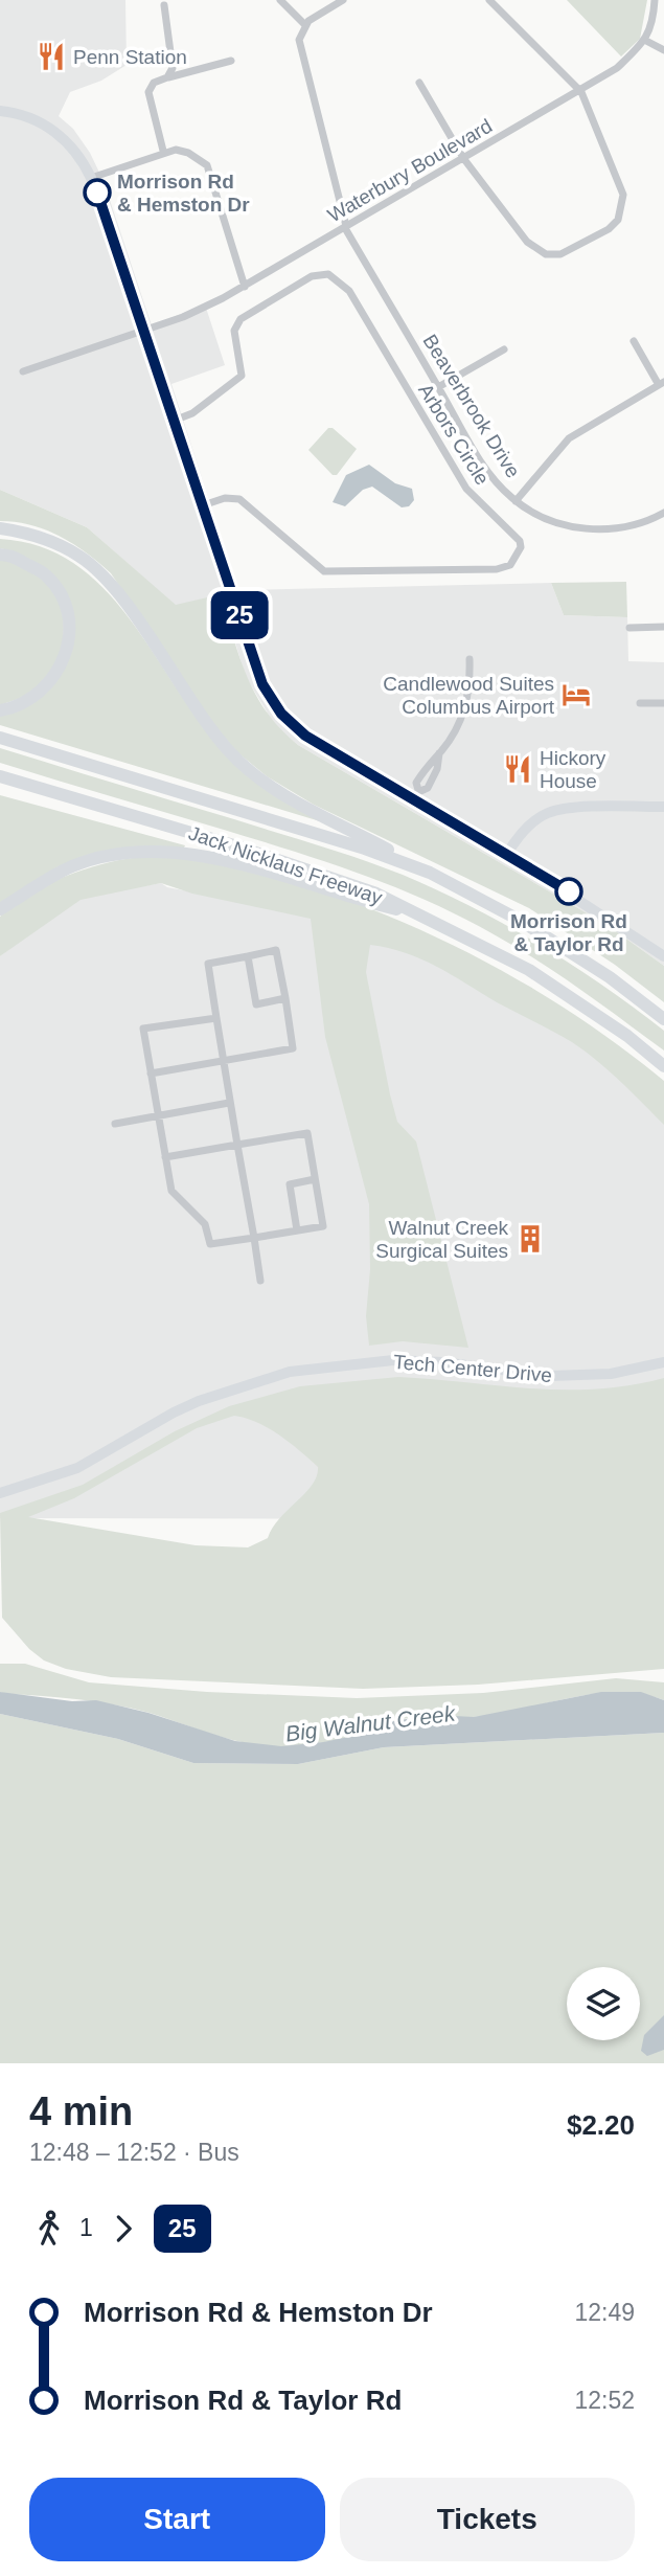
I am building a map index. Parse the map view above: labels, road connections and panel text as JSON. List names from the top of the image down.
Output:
{
  "streets": {
    "highway": ["Jack Nicklaus Freeway"],
    "main road": ["Tech Center Drive"],
    "street": ["Waterbury Boulevard", "Beaverbrook Drive", "Arbors Circle"]
  },
  "crossings": [
    ["Waterbury Boulevard", "Beaverbrook Drive"]
  ],
  "water": ["Big Walnut Creek"],
  "places": {
    "restaurant": ["Penn Station", "Hickory House"],
    "other": ["Morrison Rd & Hemston Dr", "Morrison Rd & Taylor Rd"],
    "hotel": ["Candlewood Suites Columbus Airport"],
    "building": ["Walnut Creek Surgical Suites"]
  },
  "lines": ["bus line 25"],
  "page": {
    "on_map": "25",
    "heading": ["4 min", "12:48 – 12:52 · Bus", "$2.20"],
    "legs": ["1", "25"],
    "list": [
      {
        "name": "Morrison Rd & Hemston Dr",
        "value": "12:49"
      },
      {
        "name": "Morrison Rd & Taylor Rd",
        "value": "12:52"
      }
    ],
    "buttons": ["Start", "Tickets"]
  }
}
